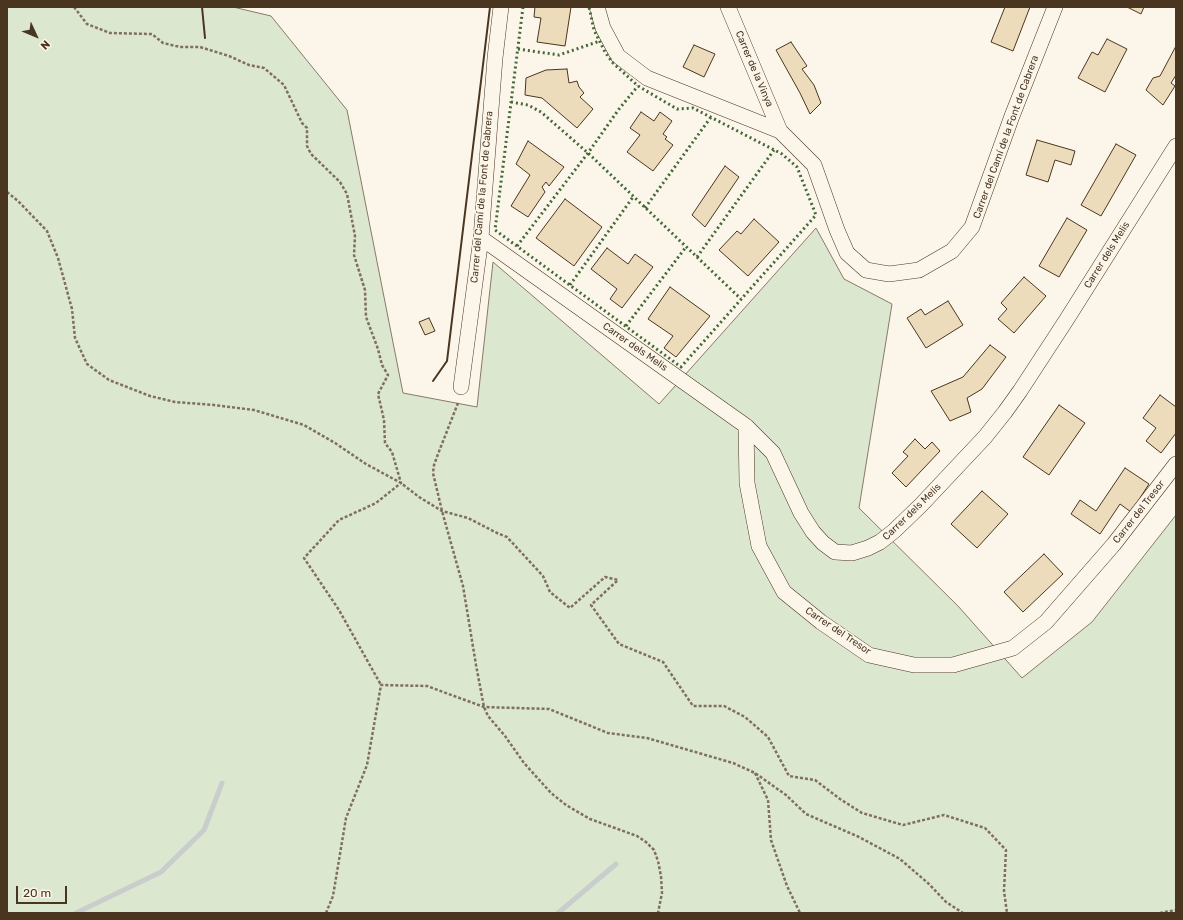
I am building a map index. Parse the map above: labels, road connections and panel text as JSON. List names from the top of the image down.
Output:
{
  "streets": {
    "street": [
      "Carrer de la Vinya",
      "Carrer del Camí de la Font de Cabrera",
      "Carrer dels Melis",
      "Carrer del Tresor"
    ]
  },
  "crossings": [
    ["Carrer de la Vinya", "Carrer del Camí de la Font de Cabrera"],
    ["Carrer del Camí de la Font de Cabrera", "Carrer dels Melis"],
    ["Carrer dels Melis", "Carrer del Tresor"]
  ],
  "scale_bar": "20 m",
  "north": "bottom right"
}
